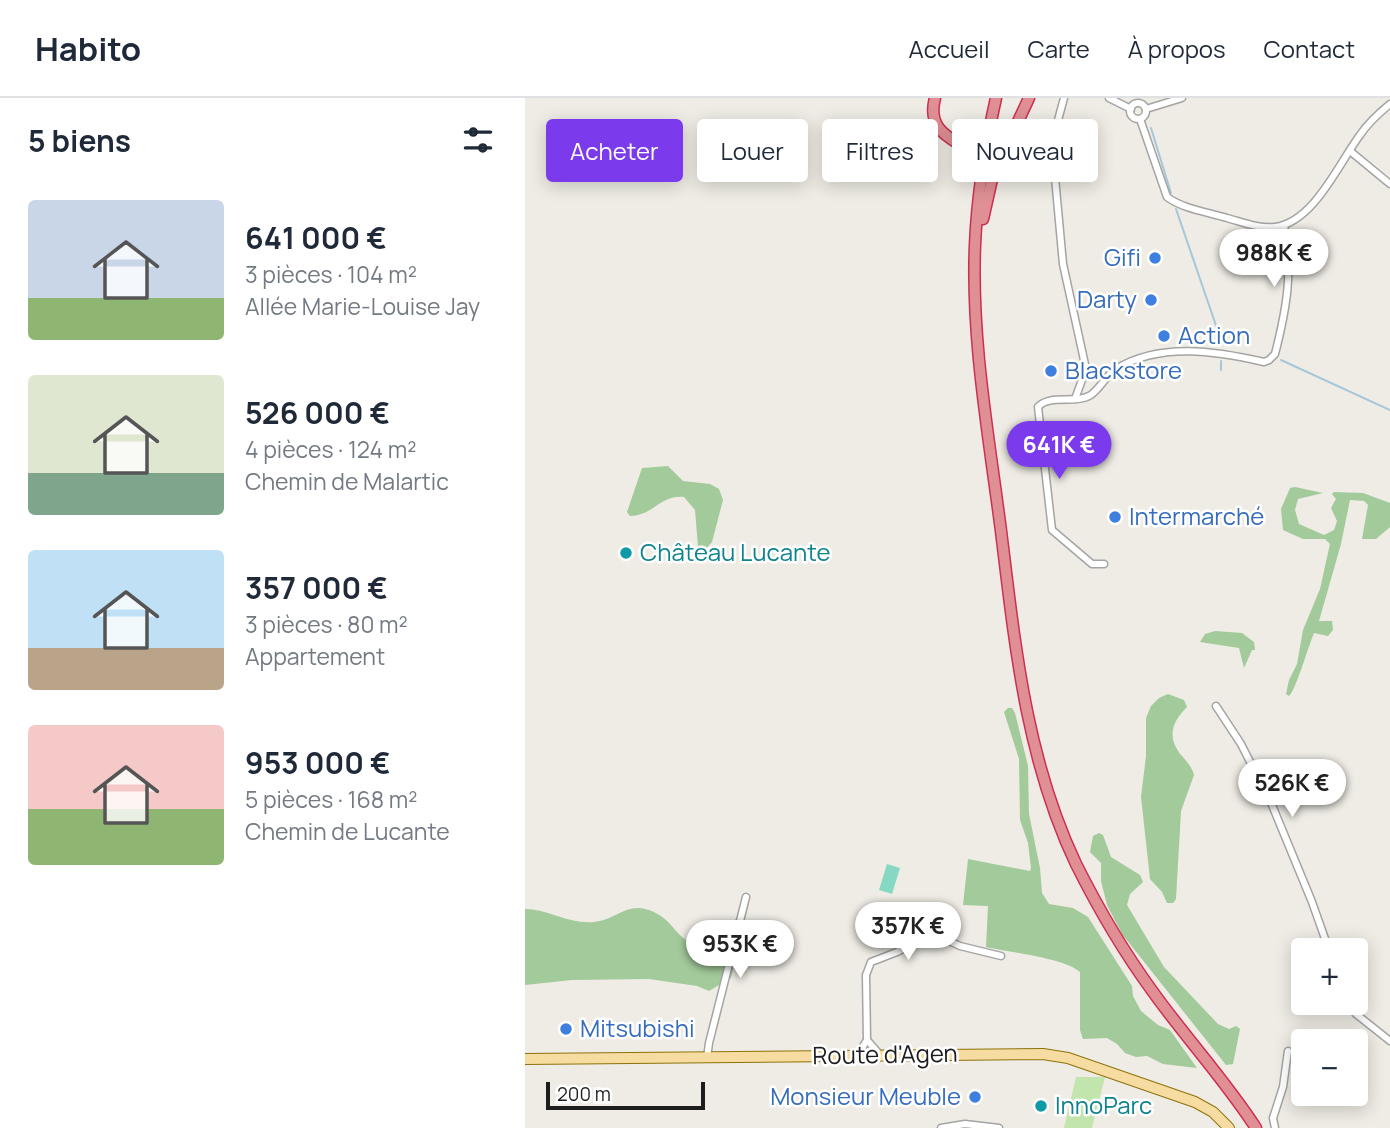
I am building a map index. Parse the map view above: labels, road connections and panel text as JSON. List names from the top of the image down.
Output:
{
  "streets": {
    "main road": ["Route d'Agen"]
  },
  "places": [
    "Gifi",
    "Darty",
    "Action",
    "Blackstore",
    "Intermarché",
    "Château Lucante",
    "Mitsubishi",
    "Monsieur Meuble",
    "InnoParc"
  ],
  "scale_bar": "200 m",
  "page": {
    "header": "Habito",
    "nav": [
      "Accueil",
      "Carte",
      "À propos",
      "Contact"
    ],
    "heading": "5 biens",
    "chip": [
      "Acheter",
      "Louer",
      "Filtres",
      "Nouveau"
    ],
    "list": [
      {
        "name": "641 000 €",
        "note": "3 pièces · 104 m² · Allée Marie-Louise Jay"
      },
      {
        "name": "526 000 €",
        "note": "4 pièces · 124 m² · Chemin de Malartic"
      },
      {
        "name": "357 000 €",
        "note": "3 pièces · 80 m² · Appartement"
      },
      {
        "name": "953 000 €",
        "note": "5 pièces · 168 m² · Chemin de Lucante"
      }
    ],
    "price": [
      "988K €",
      "641K €",
      "526K €",
      "357K €",
      "953K €"
    ],
    "map_buttons": ["+", "−"],
    "scale": "200 m"
  }
}
